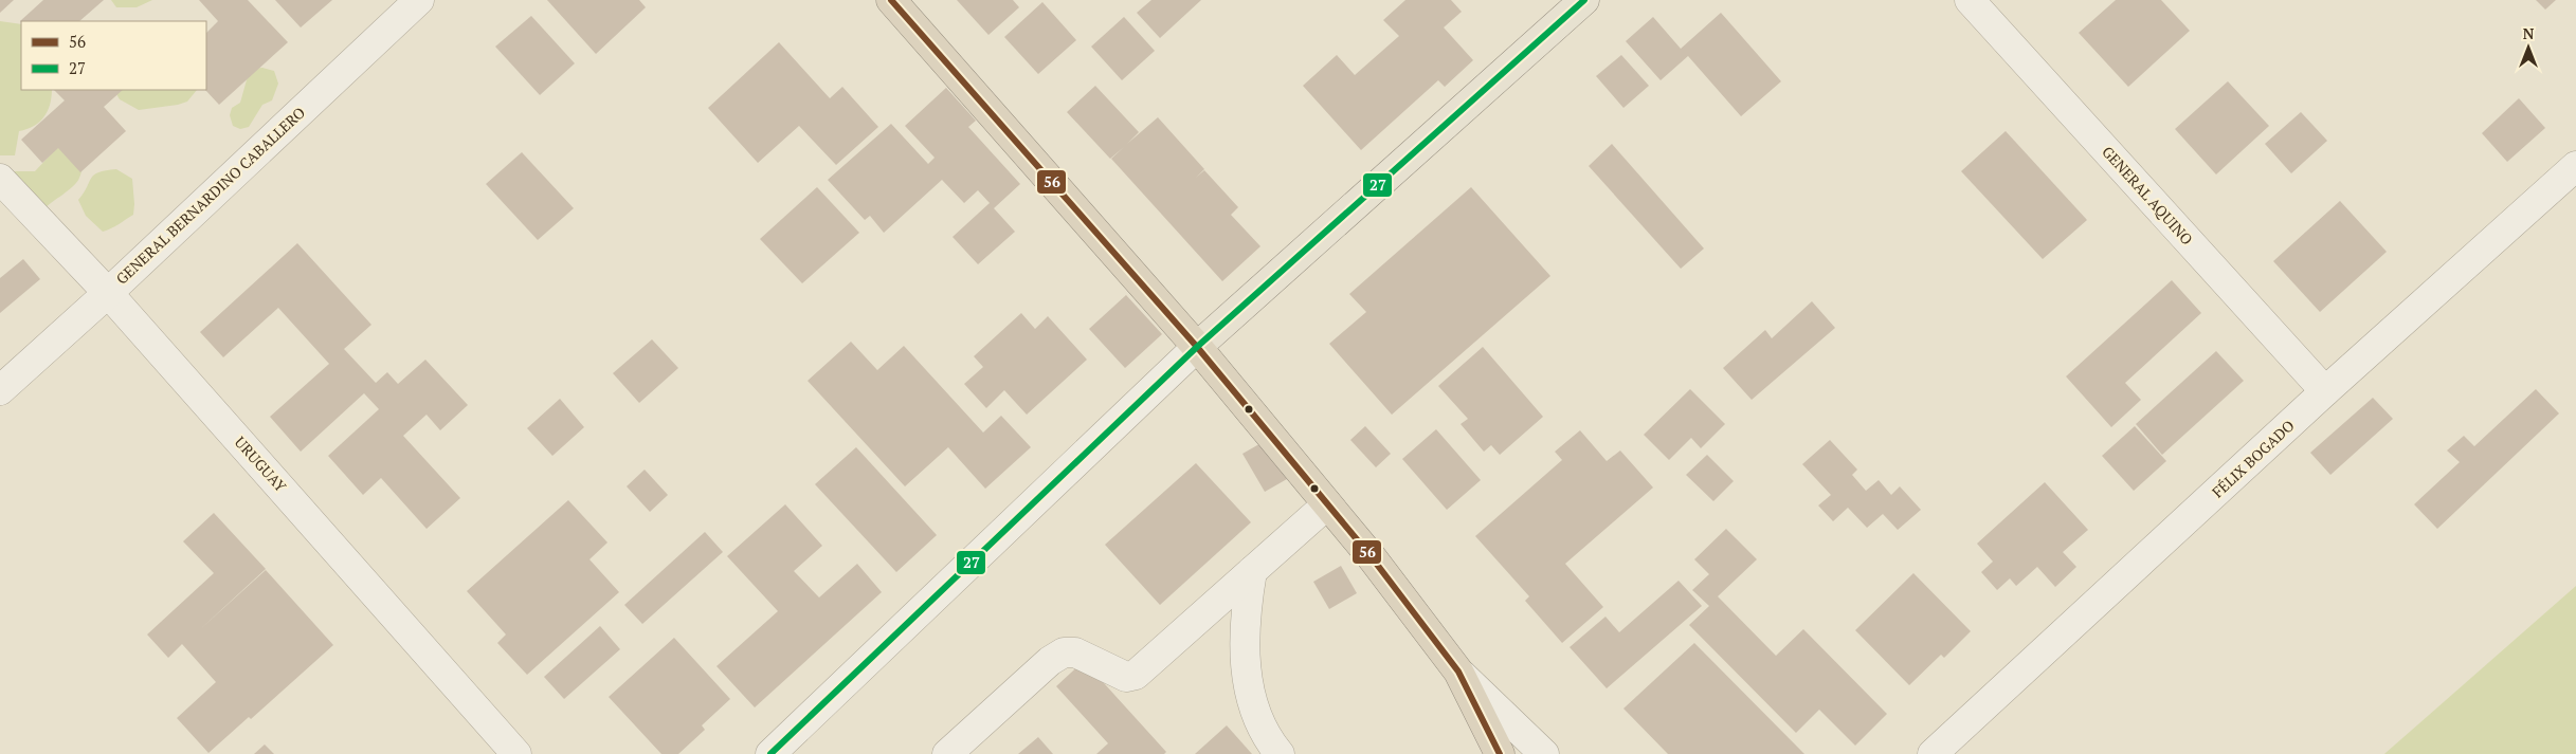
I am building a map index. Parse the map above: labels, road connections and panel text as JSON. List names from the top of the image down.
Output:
{
  "streets": {
    "street": [
      "GENERAL BERNARDINO CABALLERO",
      "GENERAL AQUINO",
      "FÉLIX BOGADO",
      "URUGUAY"
    ]
  },
  "crossings": [
    ["GENERAL BERNARDINO CABALLERO", "URUGUAY"],
    ["GENERAL AQUINO", "FÉLIX BOGADO"]
  ],
  "lines": ["transit line 56", "transit line 27"],
  "legend": ["56", "27"],
  "north": "top"
}
